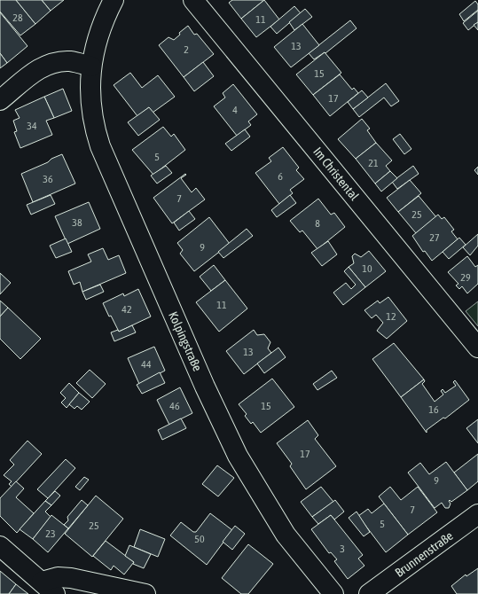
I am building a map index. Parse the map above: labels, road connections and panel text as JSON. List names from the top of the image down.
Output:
{
  "streets": {
    "street": ["Im Christental", "Kolpingstraße", "Brunnenstraße"]
  },
  "house_numbers": [
    "28",
    "11",
    "13",
    "2",
    "15",
    "17",
    "4",
    "34",
    "5",
    "21",
    "6",
    "36",
    "7",
    "25",
    "38",
    "8",
    "27",
    "9",
    "10",
    "29",
    "11",
    "42",
    "12",
    "13",
    "44",
    "46",
    "15",
    "16",
    "17",
    "9",
    "7",
    "5",
    "25",
    "23",
    "50",
    "3"
  ]
}
